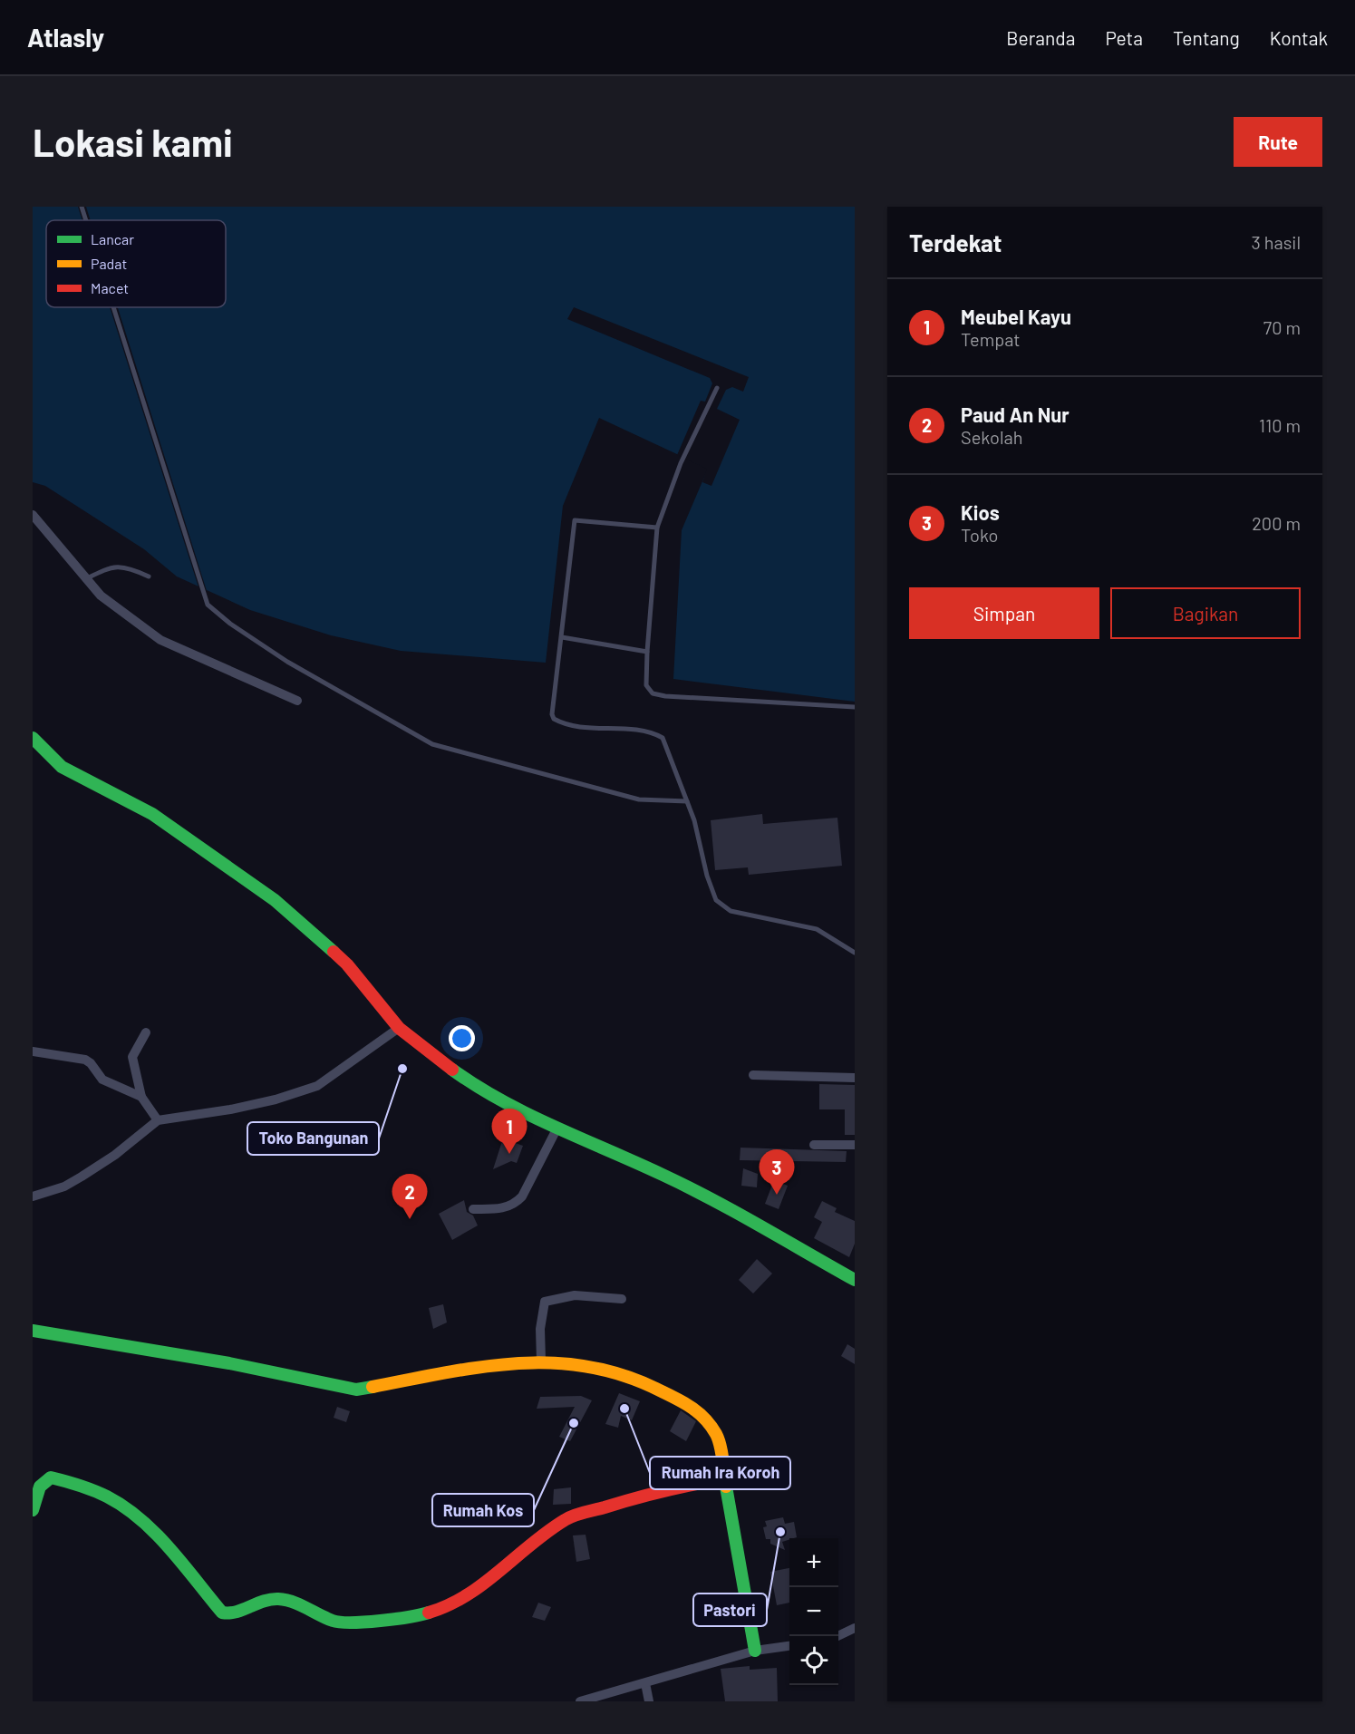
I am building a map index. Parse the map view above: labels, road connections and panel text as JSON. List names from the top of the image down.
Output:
{
  "places": [
    "Toko Bangunan",
    "Rumah Ira Koroh",
    "Rumah Kos",
    "Pastori"
  ],
  "legend": ["Lancar", "Padat", "Macet"],
  "page": {
    "header": "Atlasly",
    "nav": [
      "Beranda",
      "Peta",
      "Tentang",
      "Kontak"
    ],
    "buttons": [
      "Rute",
      ["Simpan", "Bagikan"]
    ],
    "title": "Lokasi kami",
    "heading": ["Terdekat", "3 hasil"],
    "list": [
      {
        "mark": "1",
        "name": "Meubel Kayu",
        "note": "Tempat",
        "value": "70 m"
      },
      {
        "mark": "2",
        "name": "Paud An Nur",
        "note": "Sekolah",
        "value": "110 m"
      },
      {
        "mark": "3",
        "name": "Kios",
        "note": "Toko",
        "value": "200 m"
      }
    ],
    "pins": ["1", "3", "2"],
    "map_buttons": ["+", "−"]
  }
}
